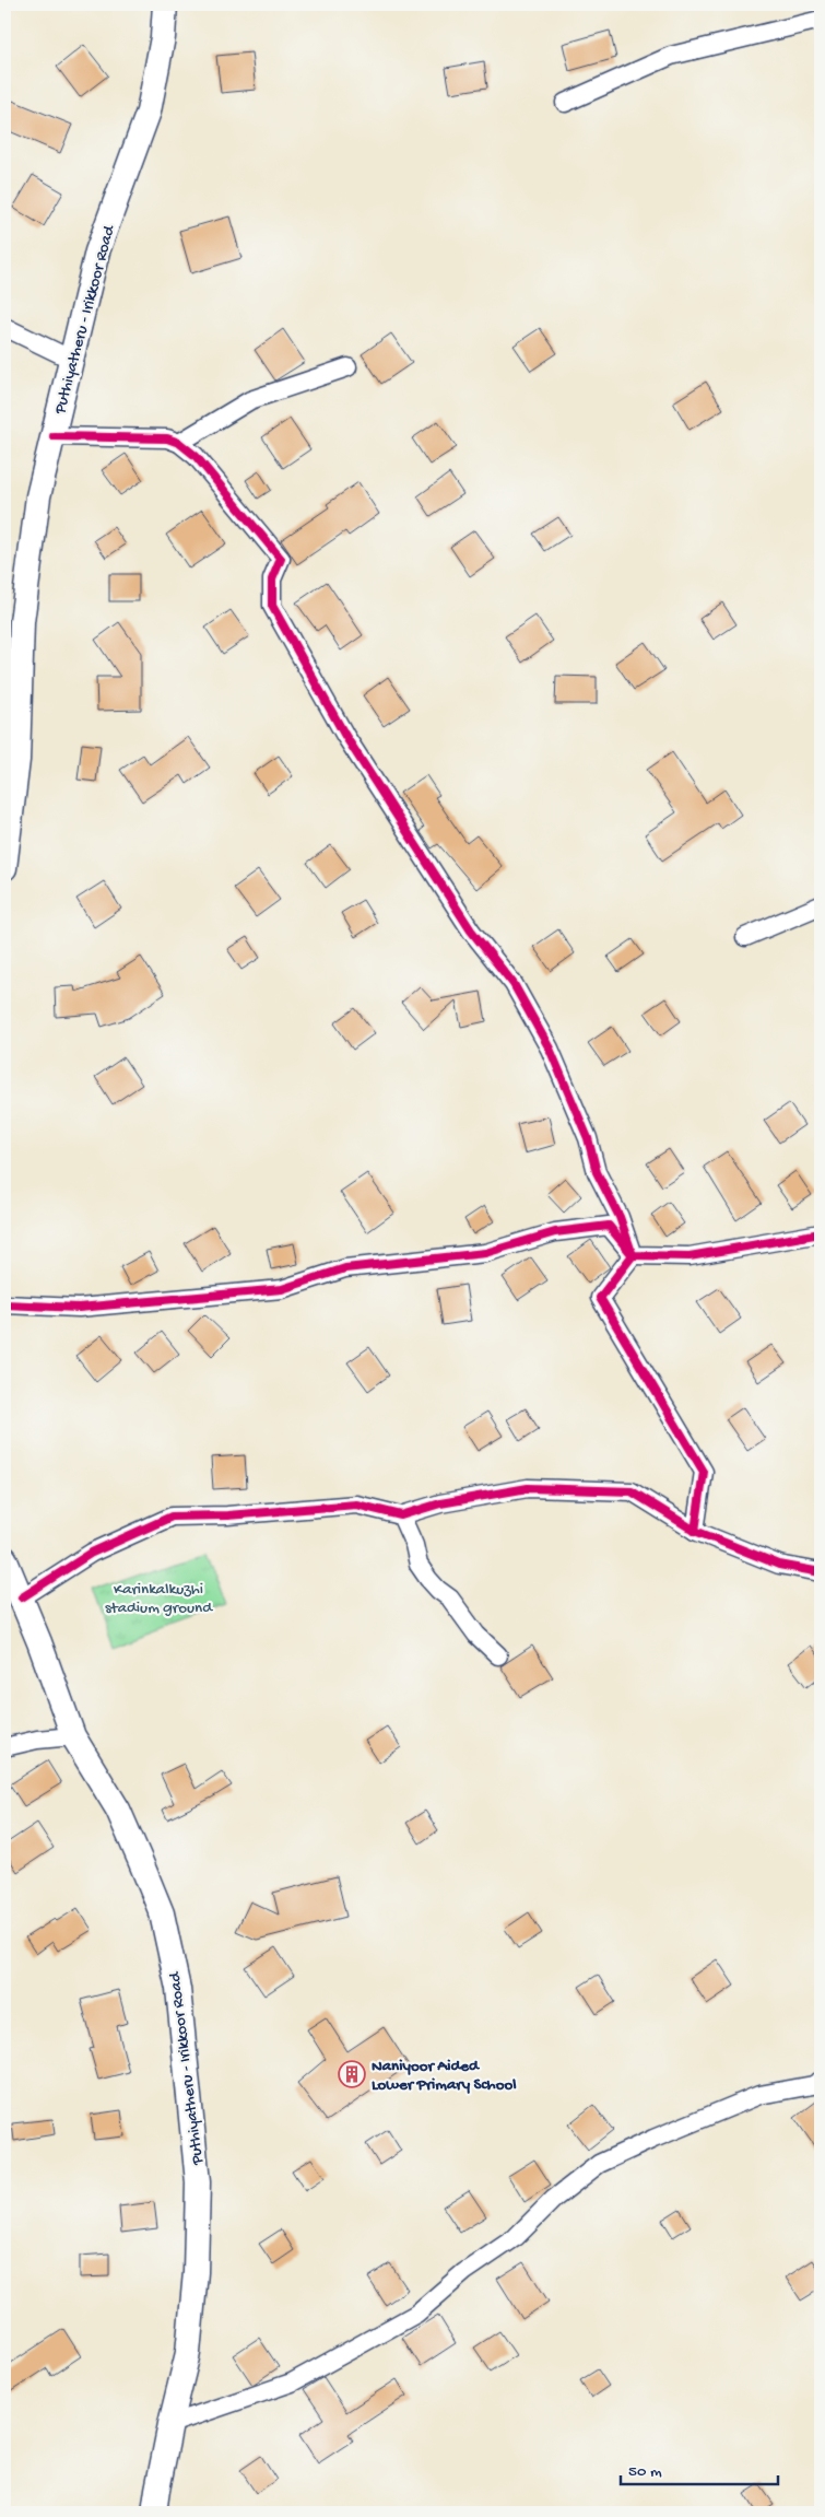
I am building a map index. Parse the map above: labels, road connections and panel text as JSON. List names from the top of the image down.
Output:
{
  "streets": {
    "main road": ["Puthiyatheru - Irikkoor Road"]
  },
  "parks": ["Karinkalkuzhi stadium ground"],
  "places": {
    "building": ["Naniyoor Aided Lower Primary School"]
  },
  "scale_bar": "50 m"
}
